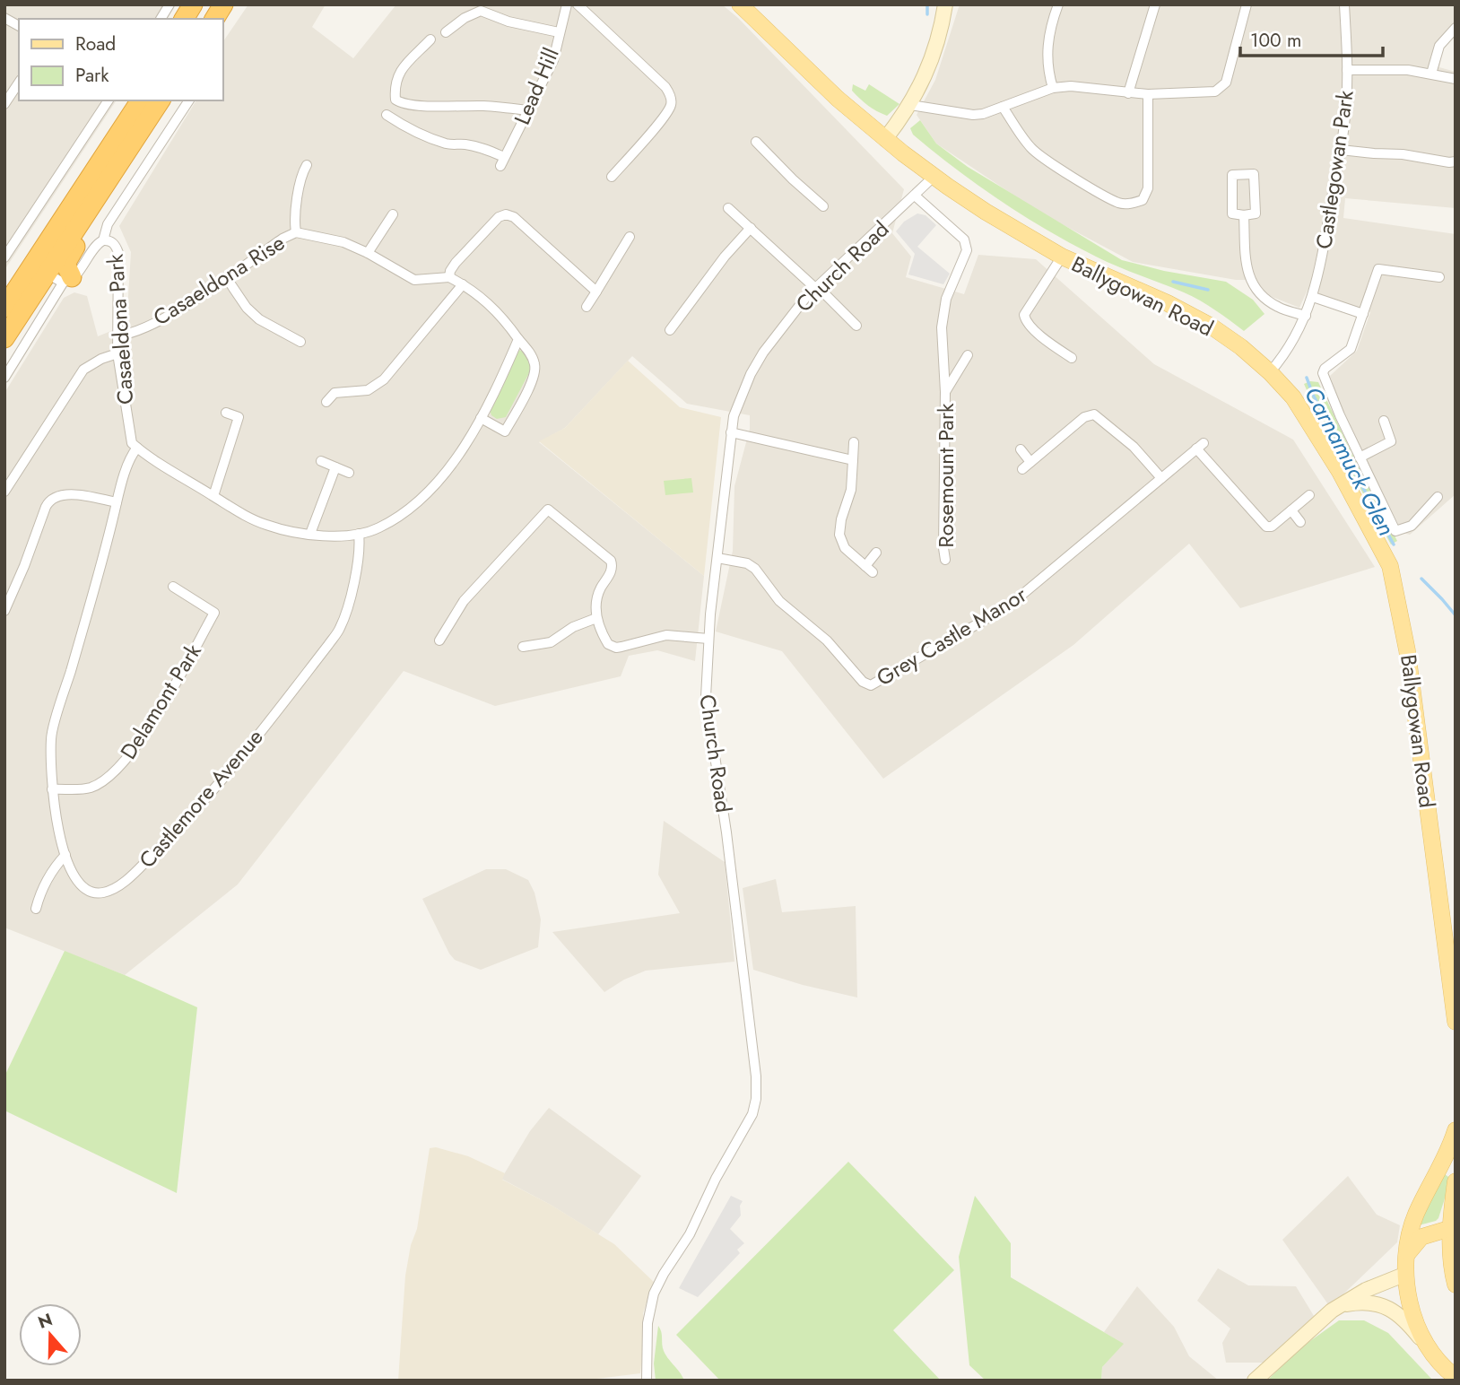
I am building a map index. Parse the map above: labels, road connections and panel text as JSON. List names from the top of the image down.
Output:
{
  "streets": {
    "main road": ["Ballygowan Road"],
    "street": [
      "Lead Hill",
      "Castlegowan Park",
      "Church Road",
      "Casaeldona Rise",
      "Casaeldona Park",
      "Rosemount Park",
      "Grey Castle Manor",
      "Delamont Park",
      "Castlemore Avenue"
    ]
  },
  "crossings": [
    ["Castlegowan Park", "Ballygowan Road"],
    ["Church Road", "Ballygowan Road"],
    ["Church Road", "Rosemount Park"],
    ["Church Road", "Grey Castle Manor"],
    ["Casaeldona Rise", "Casaeldona Park"],
    ["Casaeldona Park", "Castlemore Avenue"],
    ["Delamont Park", "Castlemore Avenue"]
  ],
  "water": ["Carnamuck Glen"],
  "legend": ["Road", "Park"],
  "scale_bar": "100 m",
  "north": "top"
}
